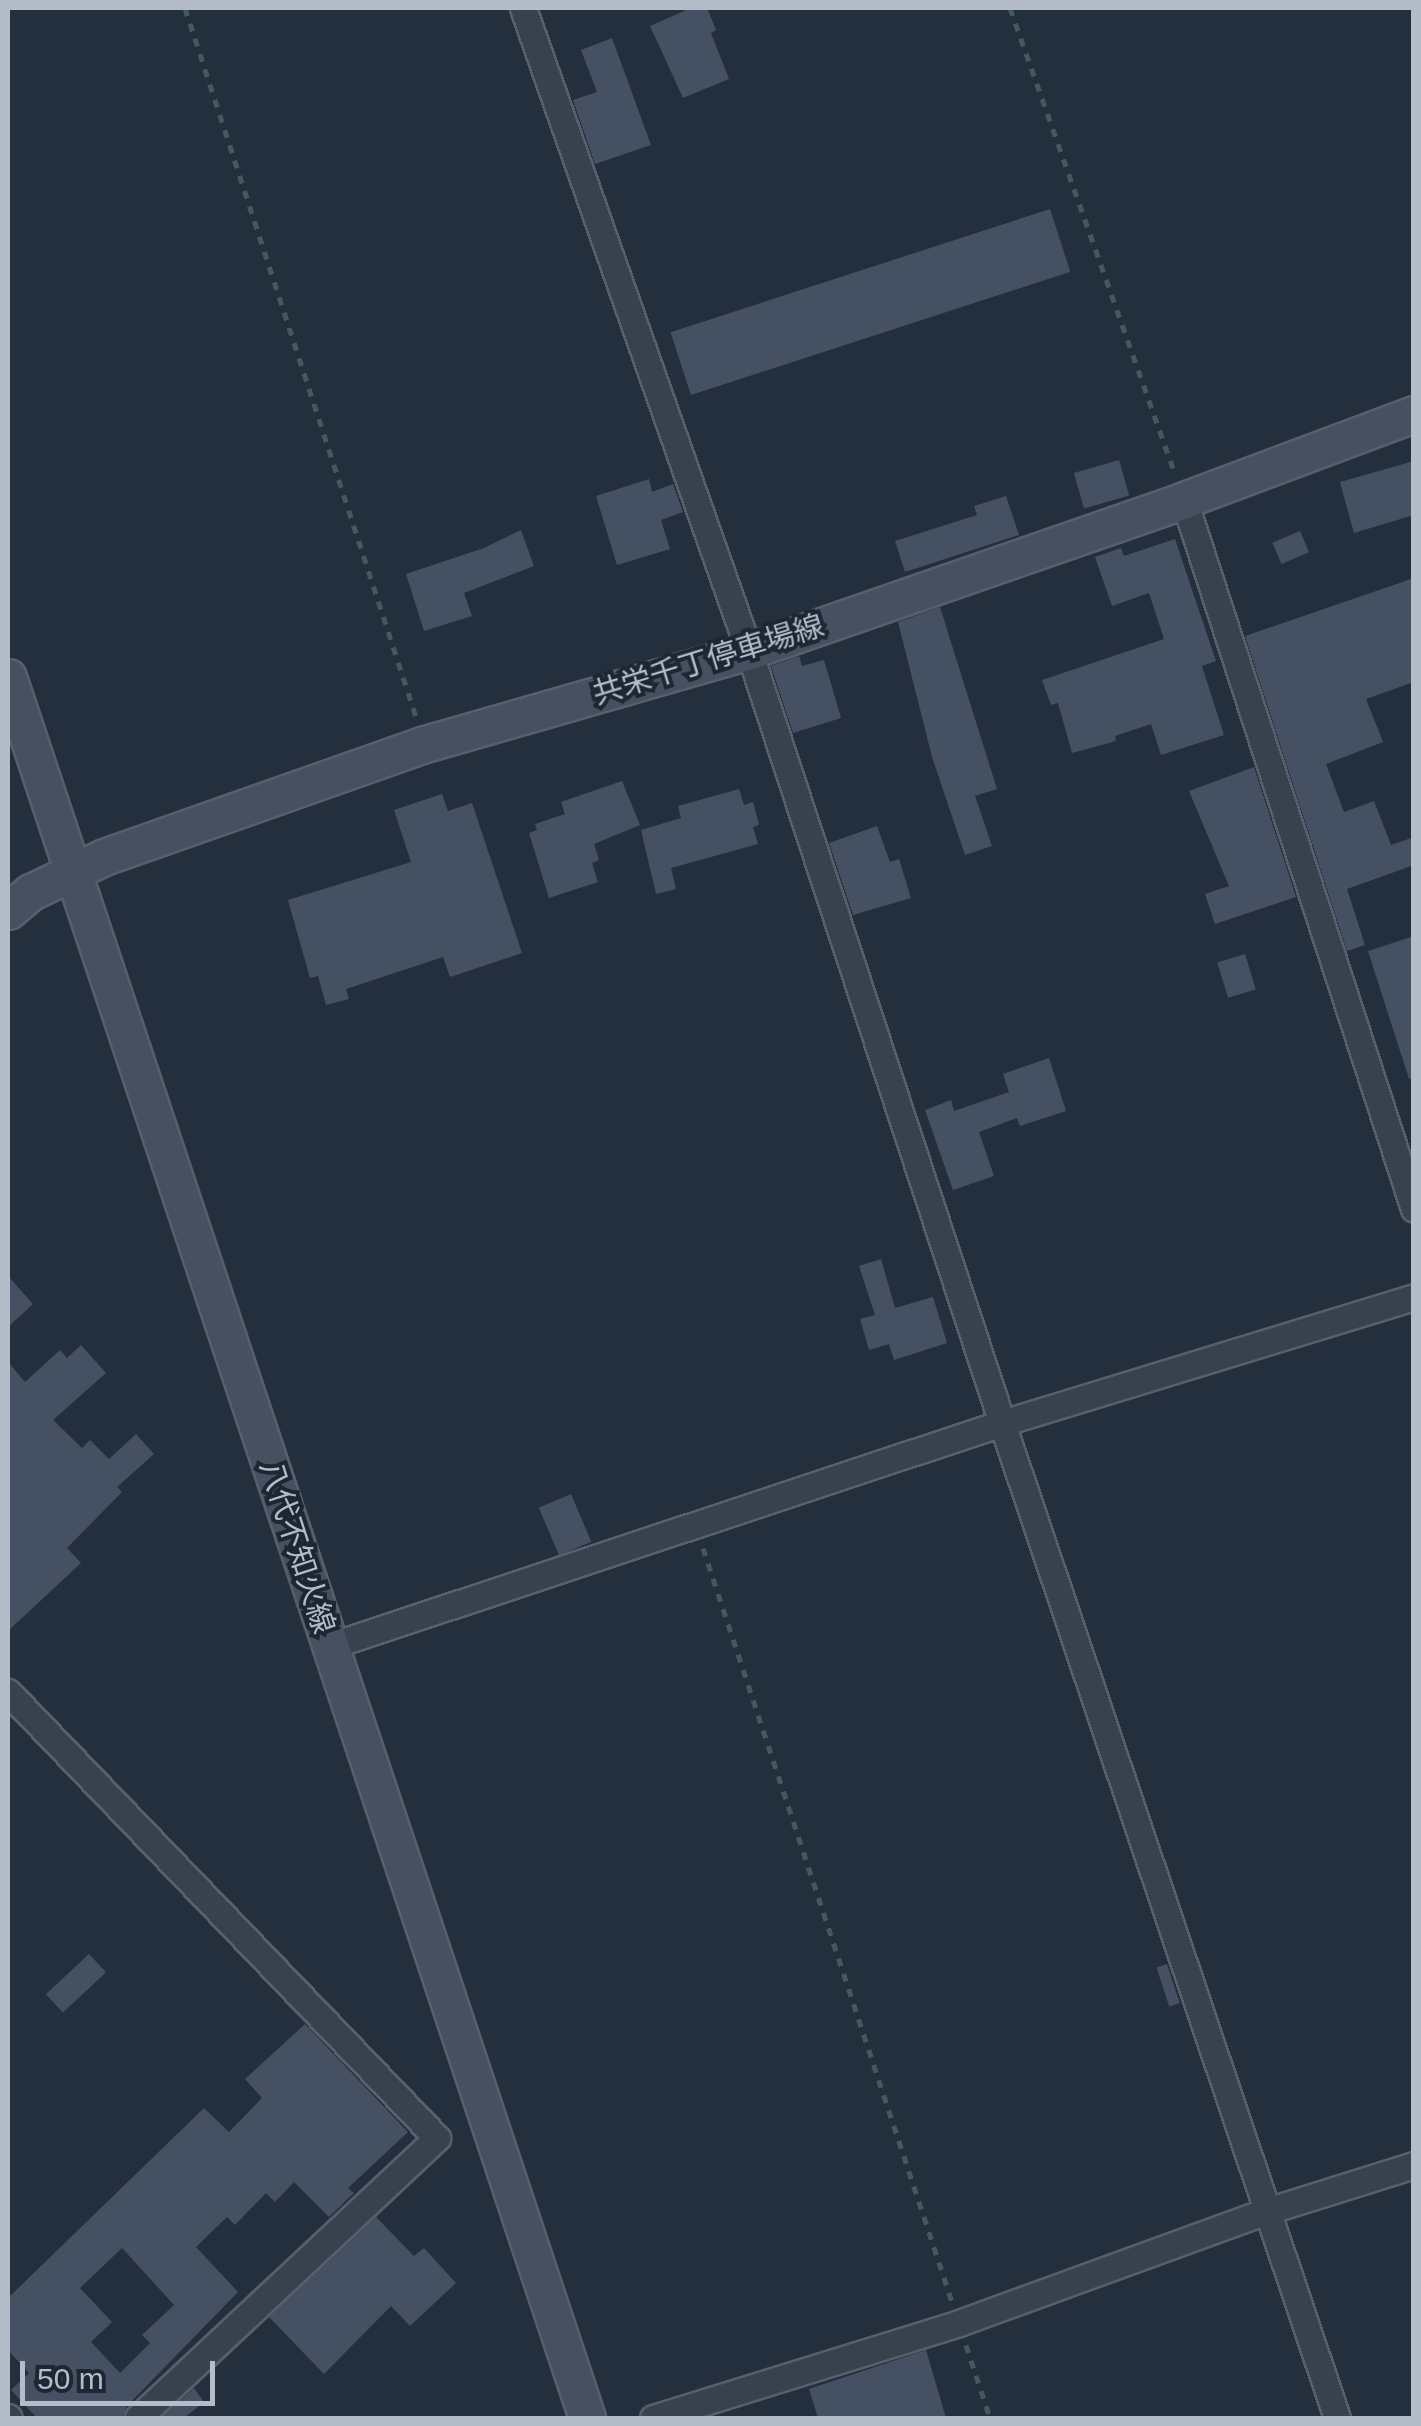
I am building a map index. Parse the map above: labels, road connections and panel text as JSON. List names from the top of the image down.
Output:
{
  "streets": {
    "main road": ["共栄千丁停車場線", "八代不知火線"]
  },
  "crossings": [
    ["共栄千丁停車場線", "八代不知火線"]
  ],
  "scale_bar": "50 m"
}
